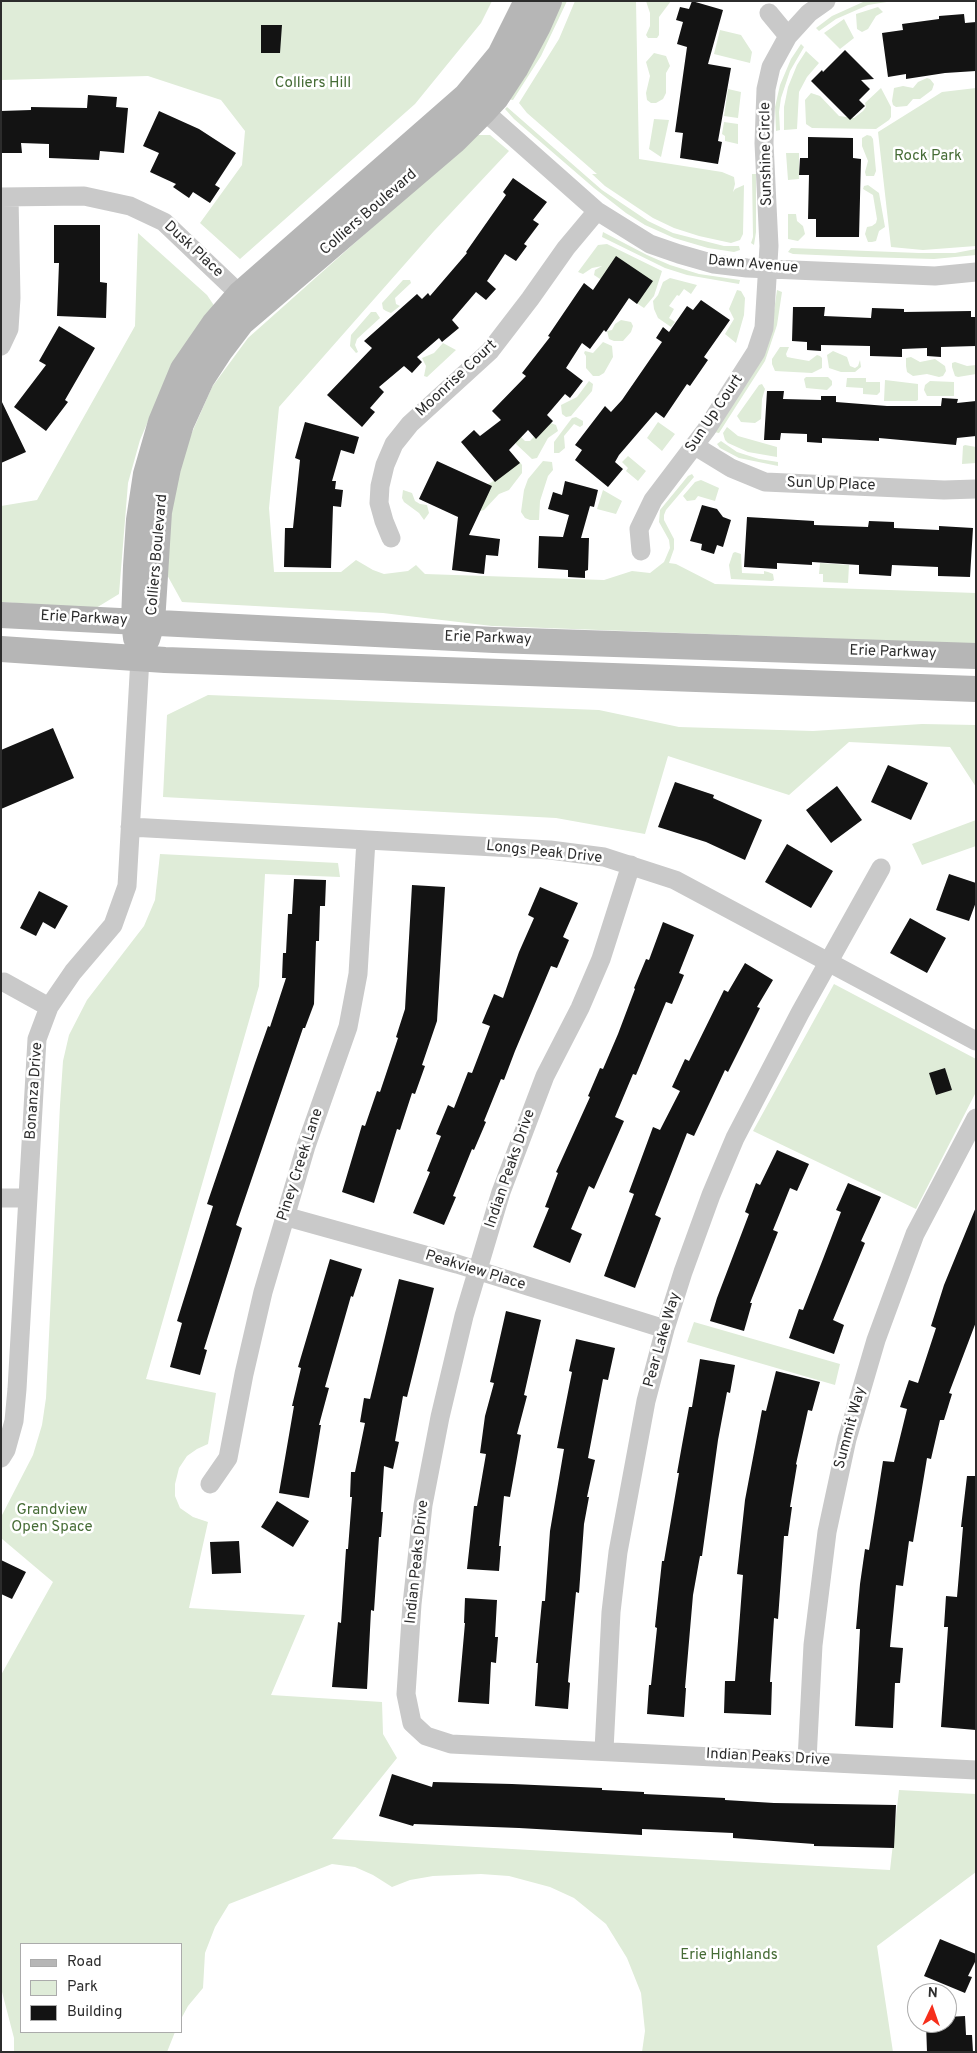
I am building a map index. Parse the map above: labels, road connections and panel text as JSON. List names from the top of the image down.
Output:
{
  "streets": {
    "main road": ["Colliers Boulevard", "Erie Parkway"],
    "street": [
      "Sunshine Circle",
      "Dusk Place",
      "Dawn Avenue",
      "Moonrise Court",
      "Sun Up Court",
      "Sun Up Place",
      "Longs Peak Drive",
      "Bonanza Drive",
      "Piney Creek Lane",
      "Indian Peaks Drive",
      "Peakview Place",
      "Pear Lake Way",
      "Summit Way"
    ]
  },
  "crossings": [
    ["Sunshine Circle", "Dawn Avenue"],
    ["Sunshine Circle", "Sun Up Court"],
    ["Colliers Boulevard", "Dusk Place"],
    ["Colliers Boulevard", "Dawn Avenue"],
    ["Colliers Boulevard", "Erie Parkway"],
    ["Colliers Boulevard", "Bonanza Drive"],
    ["Dawn Avenue", "Moonrise Court"],
    ["Dawn Avenue", "Sun Up Court"],
    ["Sun Up Court", "Sun Up Place"],
    ["Longs Peak Drive", "Bonanza Drive"],
    ["Longs Peak Drive", "Piney Creek Lane"],
    ["Longs Peak Drive", "Indian Peaks Drive"],
    ["Longs Peak Drive", "Pear Lake Way"],
    ["Piney Creek Lane", "Peakview Place"],
    ["Indian Peaks Drive", "Peakview Place"],
    ["Indian Peaks Drive", "Pear Lake Way"],
    ["Indian Peaks Drive", "Summit Way"],
    ["Peakview Place", "Pear Lake Way"]
  ],
  "parks": [
    "Colliers Hill",
    "Rock Park",
    "Grandview Open Space",
    "Erie Highlands"
  ],
  "legend": ["Road", "Park", "Building"],
  "north": "top"
}
